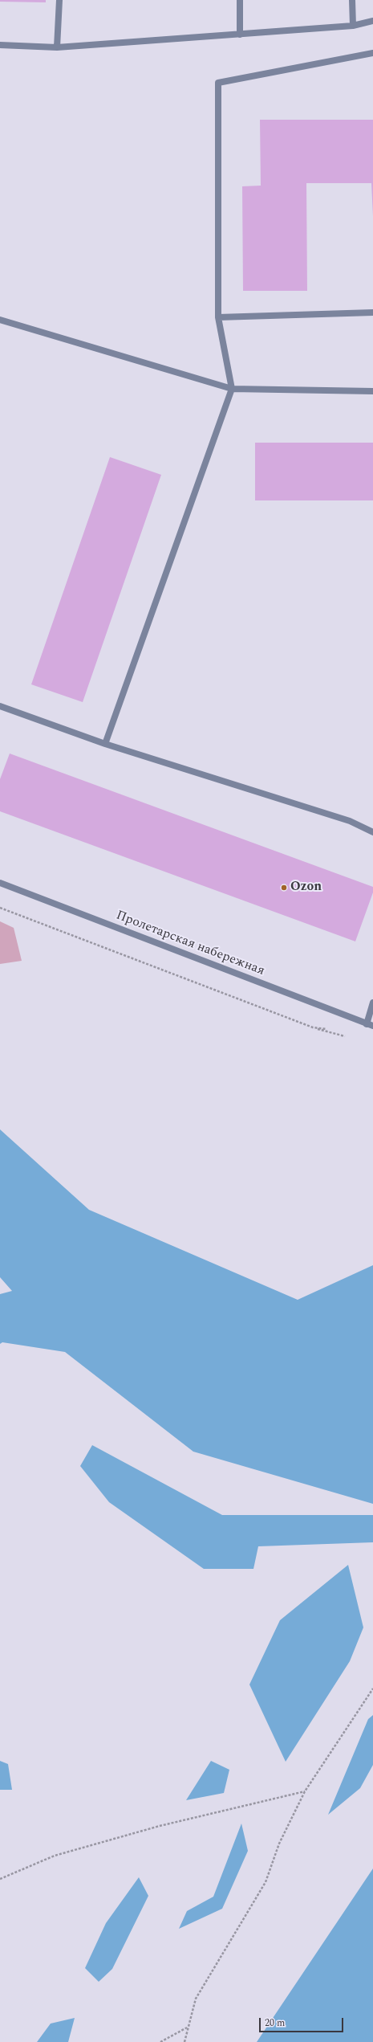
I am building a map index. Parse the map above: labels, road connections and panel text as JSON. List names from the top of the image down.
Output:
{
  "streets": {
    "street": ["Пролетарская набережная"]
  },
  "places": ["Ozon"],
  "scale_bar": "20 m"
}
